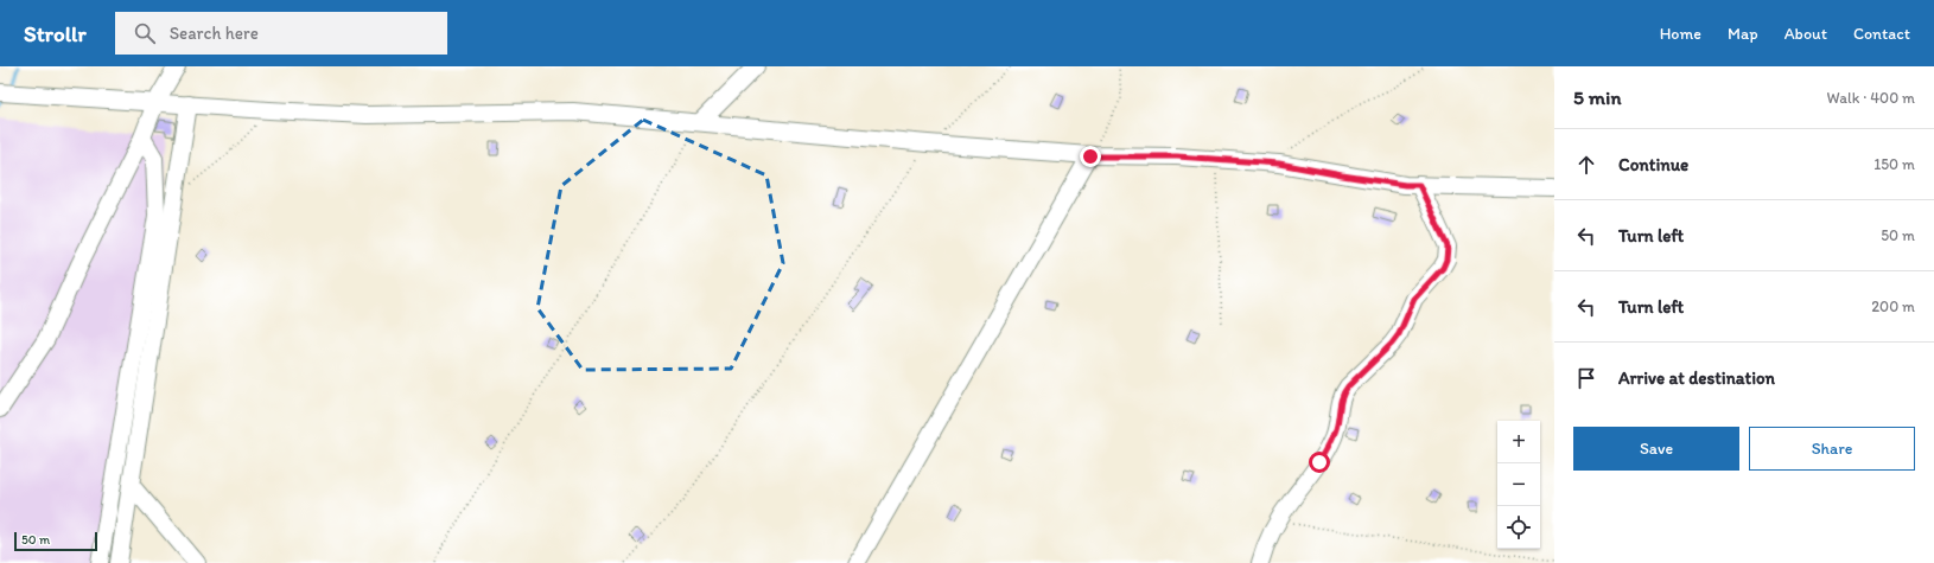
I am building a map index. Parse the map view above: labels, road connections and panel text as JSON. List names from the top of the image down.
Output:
{
  "scale_bar": "50 m",
  "page": {
    "header": "Strollr",
    "search": "Search here",
    "nav": [
      "Home",
      "Map",
      "About",
      "Contact"
    ],
    "heading": ["5 min", "Walk · 400 m"],
    "list": [
      ["Continue", "150 m"],
      ["Turn left", "50 m"],
      ["Turn left", "200 m"],
      "Arrive at destination"
    ],
    "buttons": ["Save", "Share"],
    "map_buttons": ["+", "−"],
    "scale": "50 m"
  }
}
